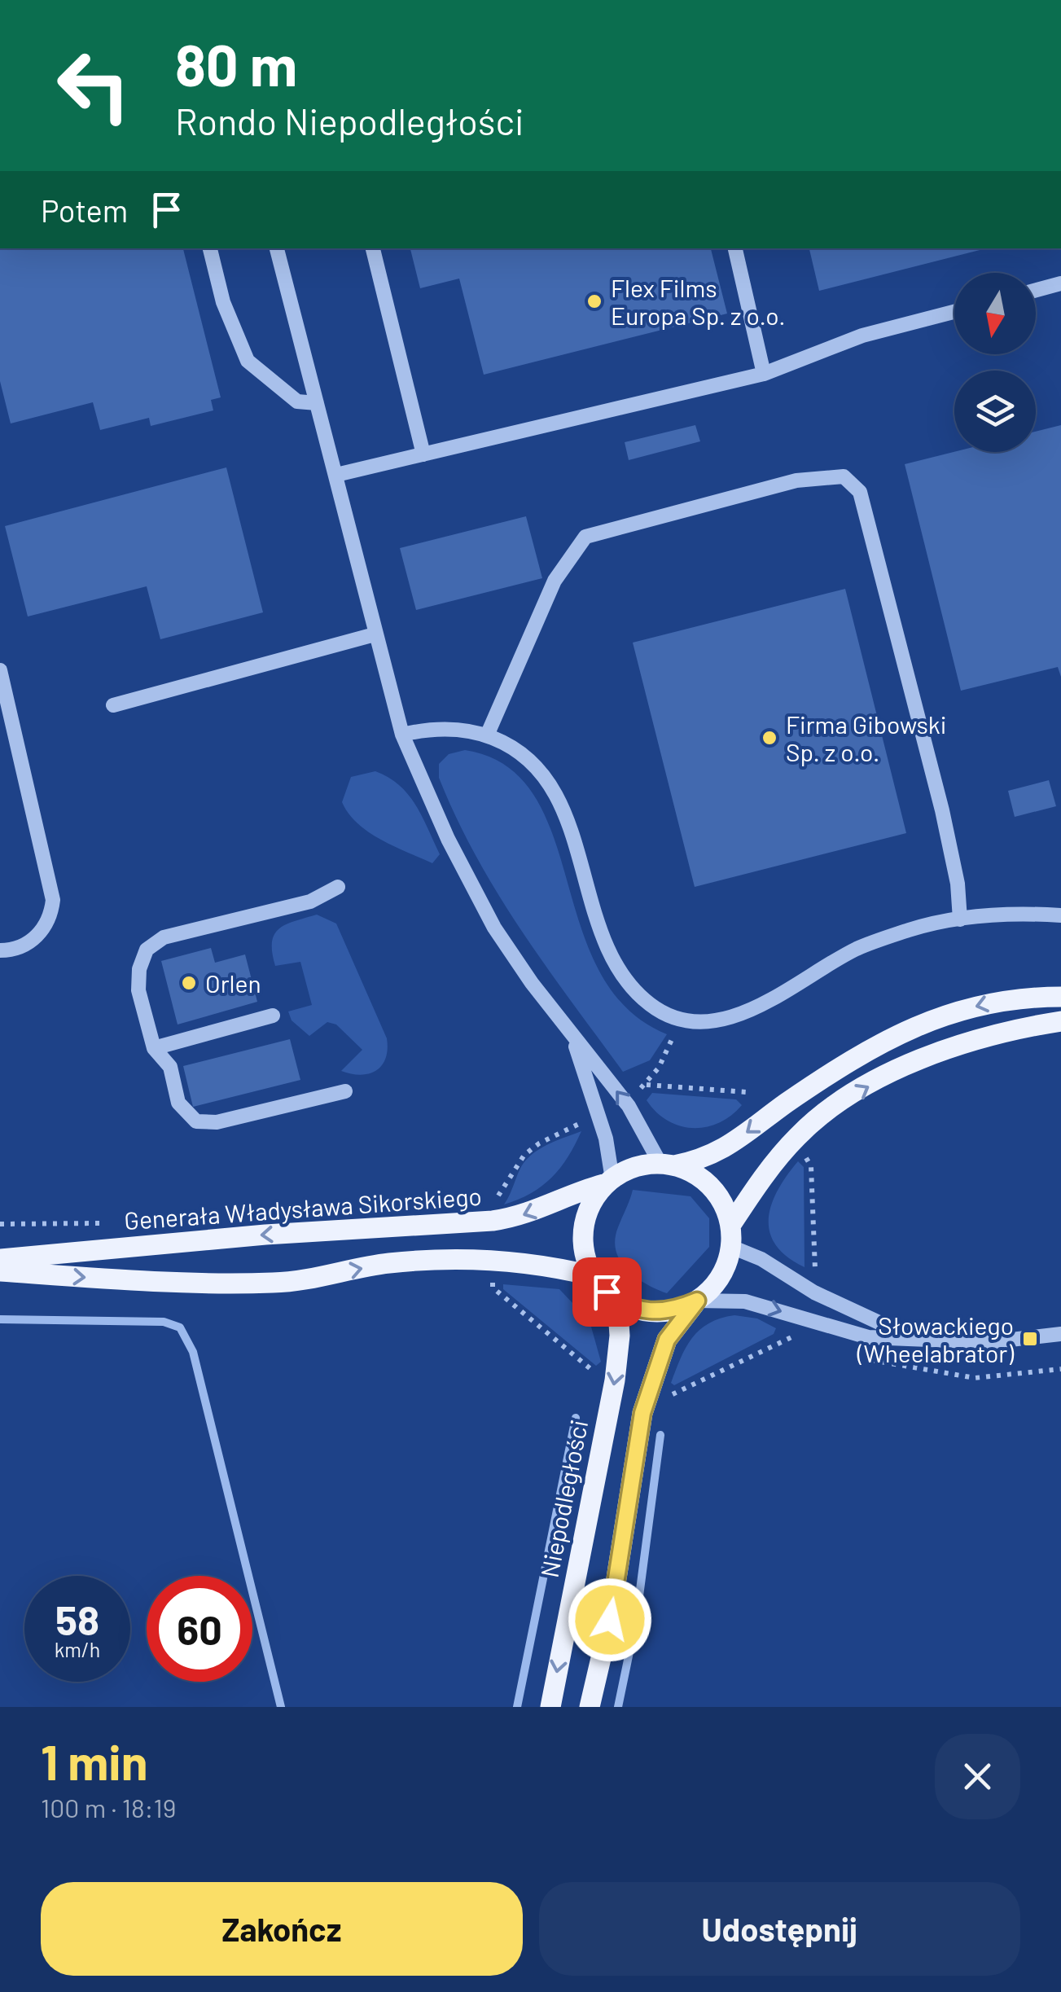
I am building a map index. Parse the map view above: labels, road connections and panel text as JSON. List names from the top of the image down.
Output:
{
  "streets": {
    "main road": ["Generała Władysława Sikorskiego", "Niepodległości"]
  },
  "crossings": [
    ["Generała Władysława Sikorskiego", "Niepodległości"]
  ],
  "places": {
    "other": ["Flex Films Europa Sp. z o.o.", "Firma Gibowski Sp. z o.o.", "Orlen"],
    "transit": ["Słowackiego (Wheelabrator)"]
  },
  "north": "bottom",
  "page": {
    "turn": ["80 m", "Rondo Niepodległości"],
    "then": "Potem",
    "speed": "58 km/h",
    "limit": "60",
    "heading": ["1 min", "100 m · 18:19"],
    "buttons": ["Zakończ", "Udostępnij"]
  }
}
